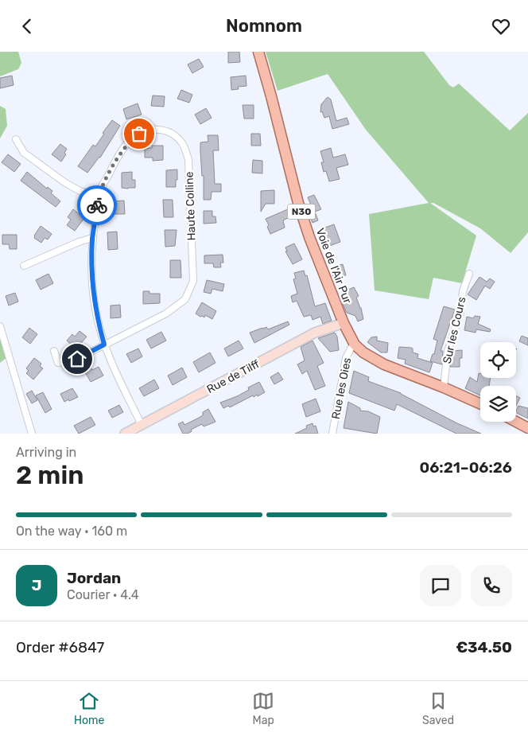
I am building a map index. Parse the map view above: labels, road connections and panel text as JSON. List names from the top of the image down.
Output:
{
  "streets": {
    "main road": ["N30", "Voie de l'Air Pur", "Rue de Tilff"],
    "street": ["Haute Colline", "Sur les Cours", "Rue les Oies"]
  },
  "crossings": [
    ["Voie de l'Air Pur", "Sur les Cours"],
    ["Voie de l'Air Pur", "Rue de Tilff"],
    ["Voie de l'Air Pur", "Rue les Oies"]
  ],
  "page": {
    "header": "Nomnom",
    "heading": ["2 min", "Arriving in", "06:21–06:26"],
    "panel": [
      "Jordan",
      "Courier · 4.4",
      "Order #6847",
      "€34.50"
    ],
    "bar": "On the way · 160 m",
    "round": "J",
    "tabs": ["Home", "Map", "Saved"]
  }
}
